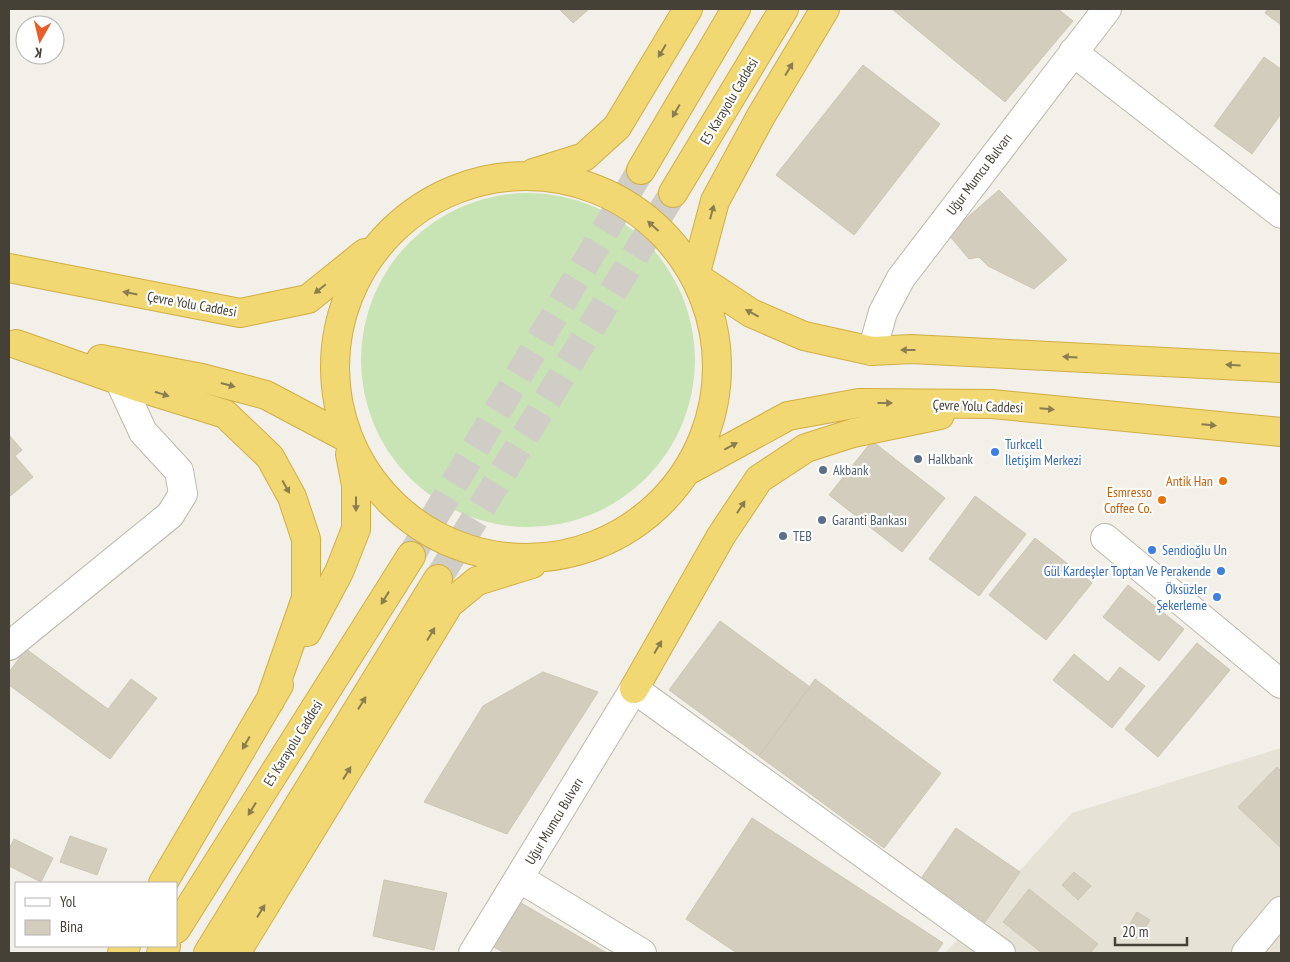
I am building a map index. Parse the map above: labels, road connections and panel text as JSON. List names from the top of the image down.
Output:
{
  "streets": {
    "highway": ["E5 Karayolu Caddesi", "Çevre Yolu Caddesi"],
    "street": ["Uğur Mumcu Bulvarı"]
  },
  "places": [
    "Turkcell İletişim Merkezi",
    "Halkbank",
    "Akbank",
    "Antik Han",
    "Esmresso Coffee Co.",
    "Garanti Bankası",
    "TEB",
    "Sendioğlu Un",
    "Gül Kardeşler Toptan Ve Perakende",
    "Öksüzler Şekerleme"
  ],
  "legend": ["Yol", "Bina"],
  "scale_bar": "20 m",
  "north": "bottom"
}
